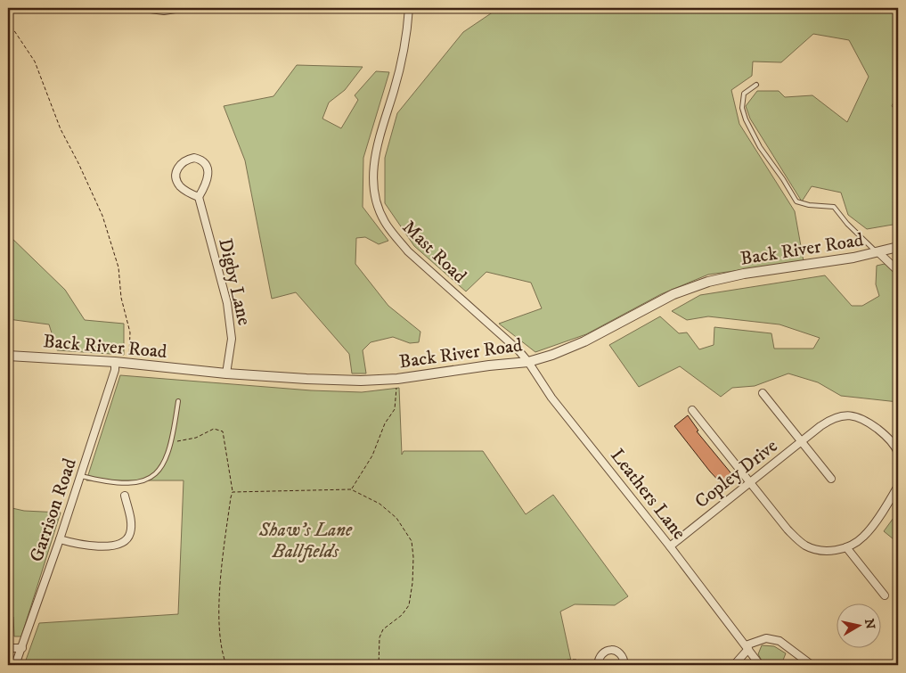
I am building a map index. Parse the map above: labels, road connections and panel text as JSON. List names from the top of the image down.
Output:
{
  "streets": {
    "street": [
      "Back River Road",
      "Mast Road",
      "Digby Lane",
      "Copley Drive",
      "Leathers Lane",
      "Garrison Road"
    ]
  },
  "crossings": [
    ["Back River Road", "Mast Road"],
    ["Back River Road", "Digby Lane"],
    ["Back River Road", "Leathers Lane"],
    ["Back River Road", "Garrison Road"],
    ["Mast Road", "Leathers Lane"],
    ["Copley Drive", "Leathers Lane"]
  ],
  "parks": ["Shaw’s Lane Ballfields"],
  "north": "right"
}
